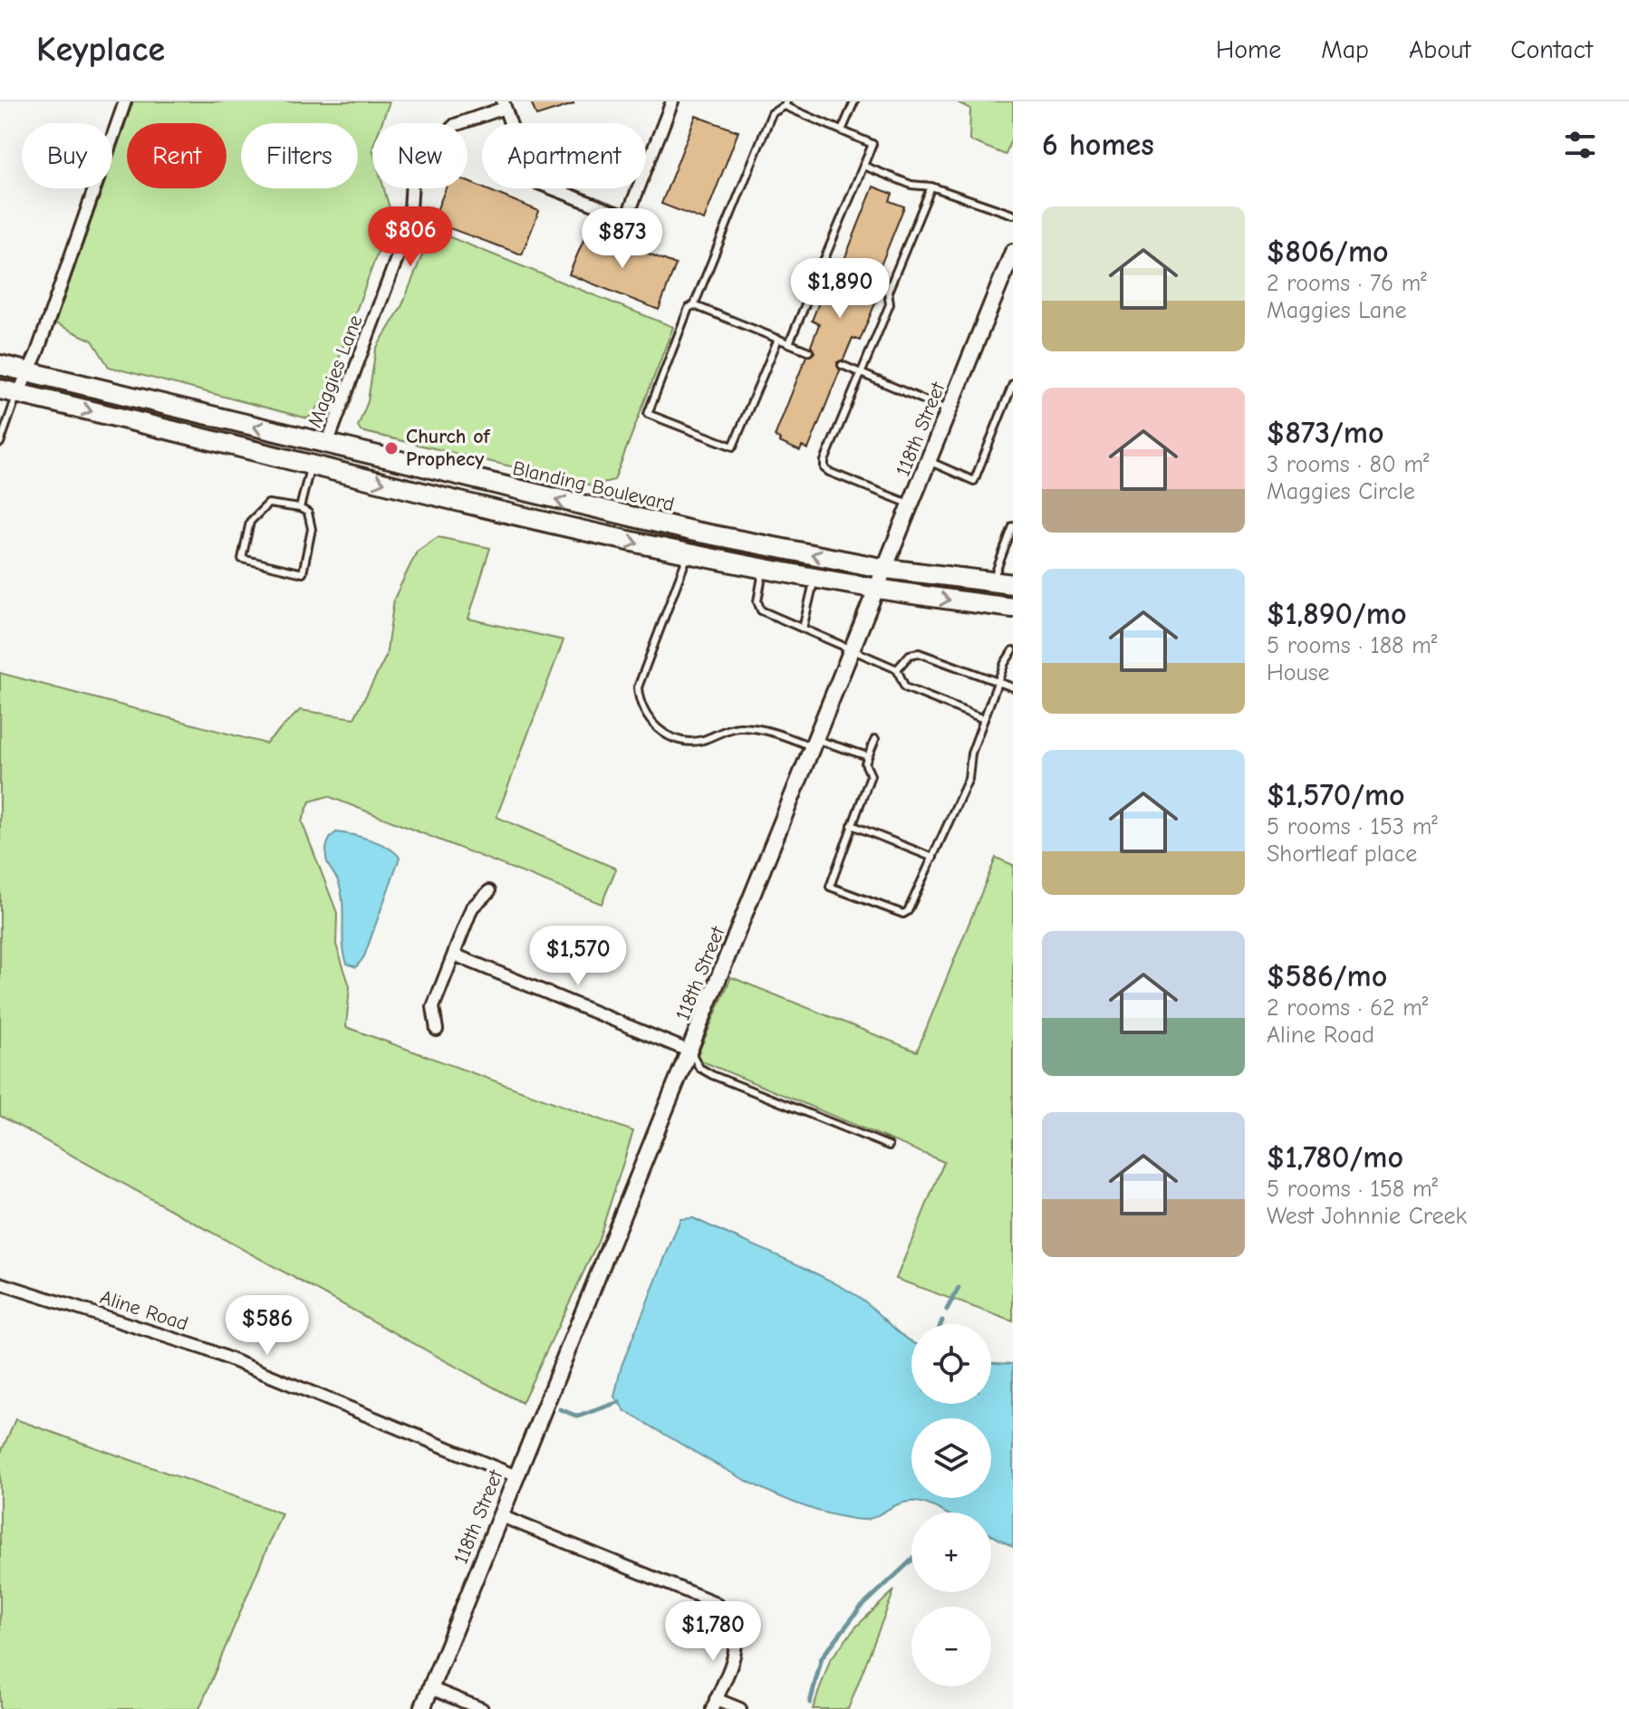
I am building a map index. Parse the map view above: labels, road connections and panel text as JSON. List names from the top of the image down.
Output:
{
  "streets": {
    "main road": ["Blanding Boulevard"],
    "street": ["Maggies Lane", "118th Street", "Aline Road"]
  },
  "crossings": [
    ["Maggies Lane", "Blanding Boulevard"],
    ["118th Street", "Blanding Boulevard"],
    ["118th Street", "Aline Road"]
  ],
  "places": ["Church of Prophecy"],
  "page": {
    "header": "Keyplace",
    "nav": [
      "Home",
      "Map",
      "About",
      "Contact"
    ],
    "heading": "6 homes",
    "chip": [
      "Buy",
      "Rent",
      "Filters",
      "New",
      "Apartment"
    ],
    "list": [
      {
        "name": "$806/mo",
        "note": "2 rooms · 76 m² · Maggies Lane"
      },
      {
        "name": "$873/mo",
        "note": "3 rooms · 80 m² · Maggies Circle"
      },
      {
        "name": "$1,890/mo",
        "note": "5 rooms · 188 m² · House"
      },
      {
        "name": "$1,570/mo",
        "note": "5 rooms · 153 m² · Shortleaf place"
      },
      {
        "name": "$586/mo",
        "note": "2 rooms · 62 m² · Aline Road"
      },
      {
        "name": "$1,780/mo",
        "note": "5 rooms · 158 m² · West Johnnie Creek"
      }
    ],
    "price": [
      "$806",
      "$873",
      "$1,890",
      "$1,570",
      "$586",
      "$1,780"
    ],
    "map_buttons": ["+", "−"]
  }
}
